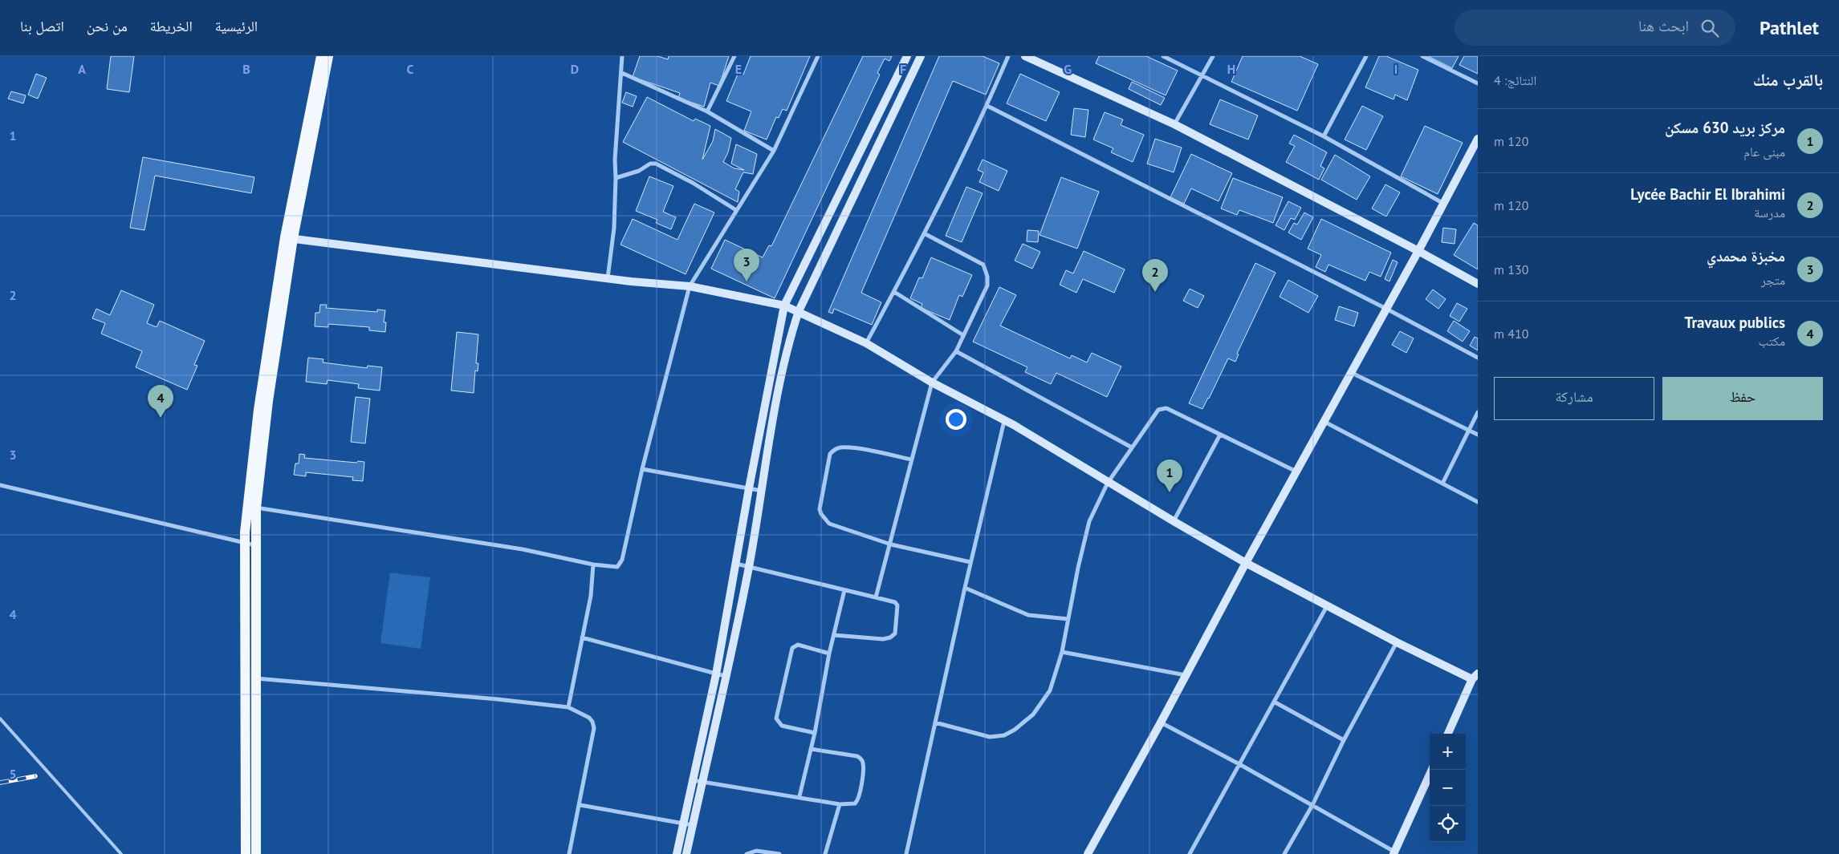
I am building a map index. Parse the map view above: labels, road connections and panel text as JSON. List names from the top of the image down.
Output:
{
  "page": {
    "header": "Pathlet",
    "search": "ابحث هنا",
    "nav": [
      "الرئيسية",
      "الخريطة",
      "من نحن",
      "اتصل بنا"
    ],
    "heading": ["بالقرب منك", "النتائج: 4"],
    "list": [
      {
        "mark": "1",
        "name": "مركز بريد 630 مسكن",
        "note": "مبنى عام",
        "value": "120 m"
      },
      {
        "mark": "2",
        "name": "Lycée Bachir El Ibrahimi",
        "note": "مدرسة",
        "value": "120 m"
      },
      {
        "mark": "3",
        "name": "مخبزة محمدي",
        "note": "متجر",
        "value": "130 m"
      },
      {
        "mark": "4",
        "name": "Travaux publics",
        "note": "مكتب",
        "value": "410 m"
      }
    ],
    "pins": [
      "3",
      "2",
      "4",
      "1"
    ],
    "buttons": ["حفظ", "مشاركة"],
    "map_buttons": ["+", "−"]
  },
  "grid": {
    "columns": [
      "A",
      "B",
      "C",
      "D",
      "E",
      "F",
      "G",
      "H",
      "I"
    ],
    "rows": [
      "1",
      "2",
      "3",
      "4",
      "5"
    ]
  }
}
